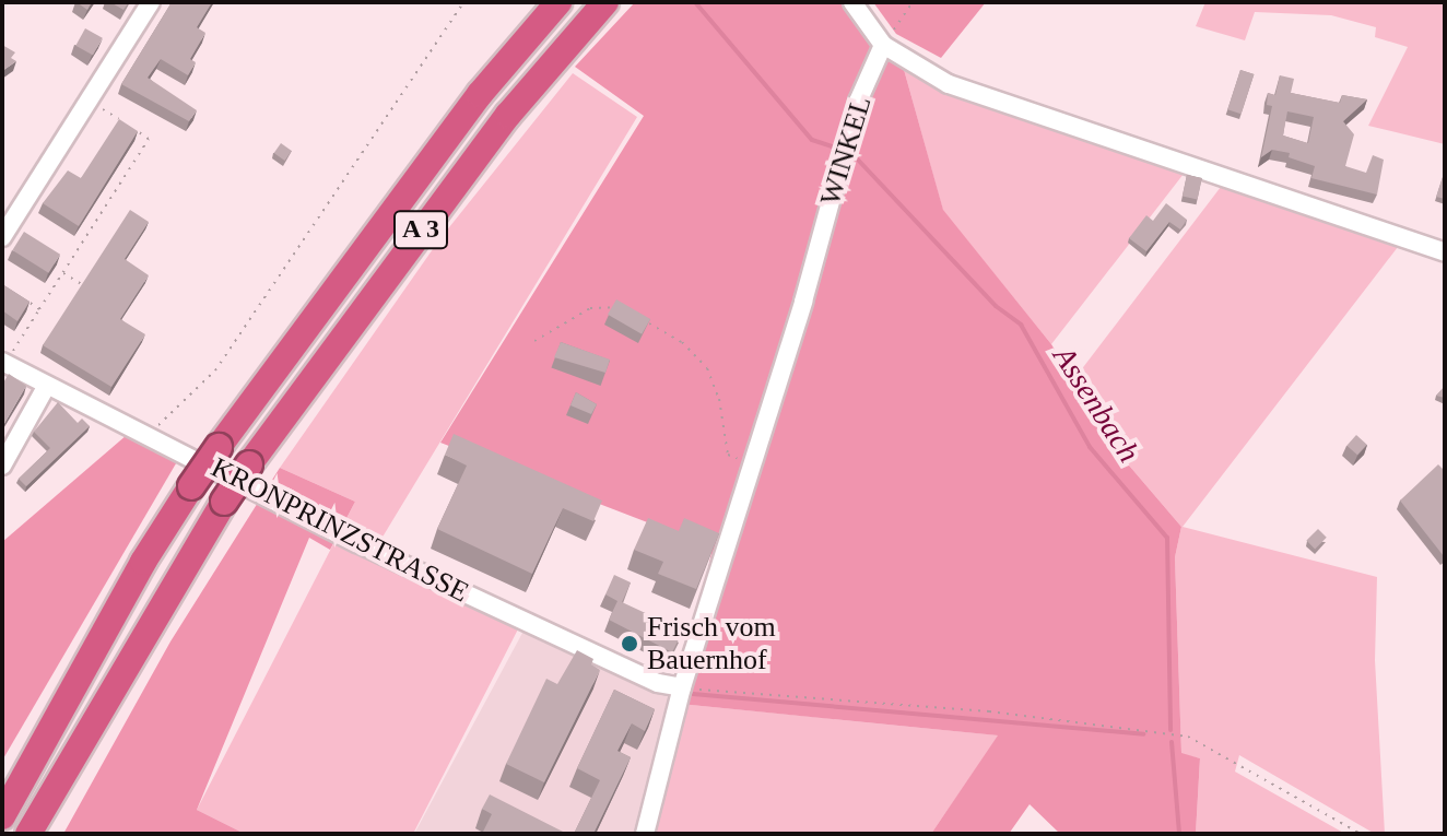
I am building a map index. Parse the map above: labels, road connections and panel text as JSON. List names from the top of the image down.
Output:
{
  "streets": {
    "highway": ["A 3"],
    "street": ["WINKEL", "KRONPRINZSTRASSE"]
  },
  "crossings": [
    ["WINKEL", "KRONPRINZSTRASSE"]
  ],
  "water": ["Assenbach"],
  "places": ["Frisch vom Bauernhof"]
}
